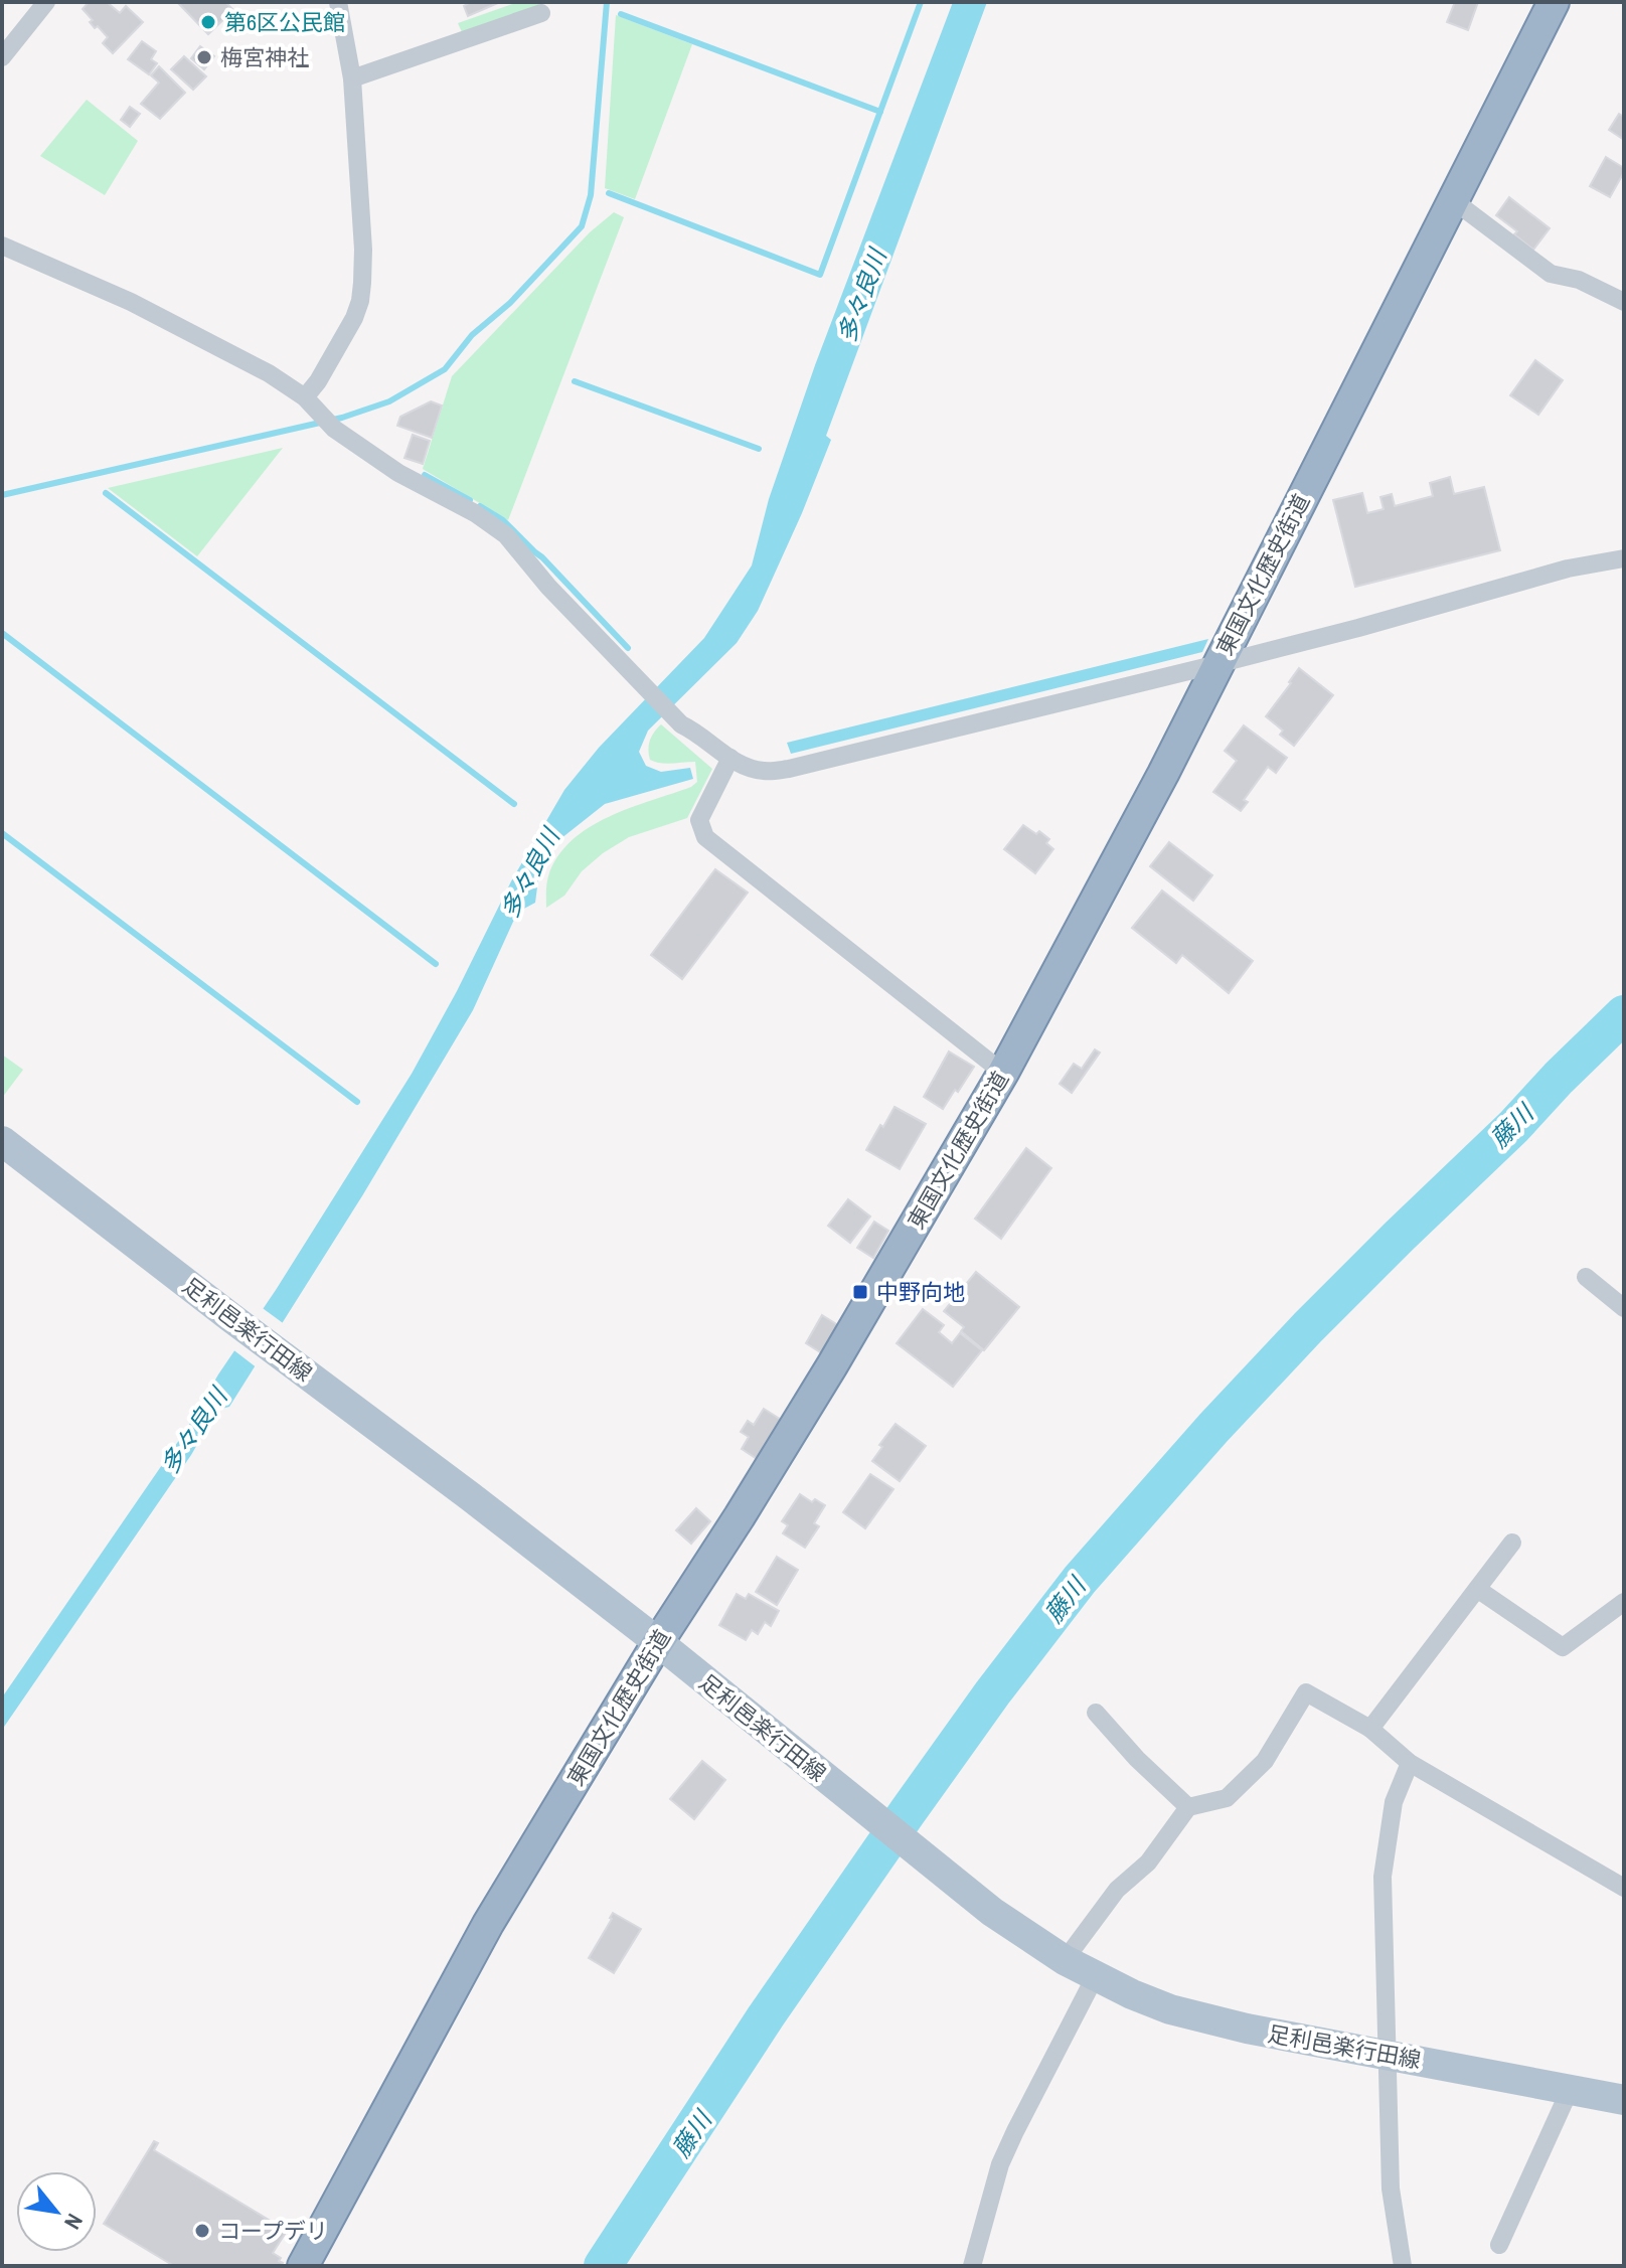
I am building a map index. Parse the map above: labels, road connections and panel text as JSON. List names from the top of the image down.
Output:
{
  "streets": {
    "highway": ["東国文化歴史街道"],
    "main road": ["足利邑楽行田線"]
  },
  "crossings": [
    ["東国文化歴史街道", "足利邑楽行田線"]
  ],
  "water": ["多々良川", "藤川"],
  "places": {
    "other": ["第6区公民館", "梅宮神社", "コープデリ"],
    "transit": ["中野向地"]
  },
  "north": "bottom right"
}
